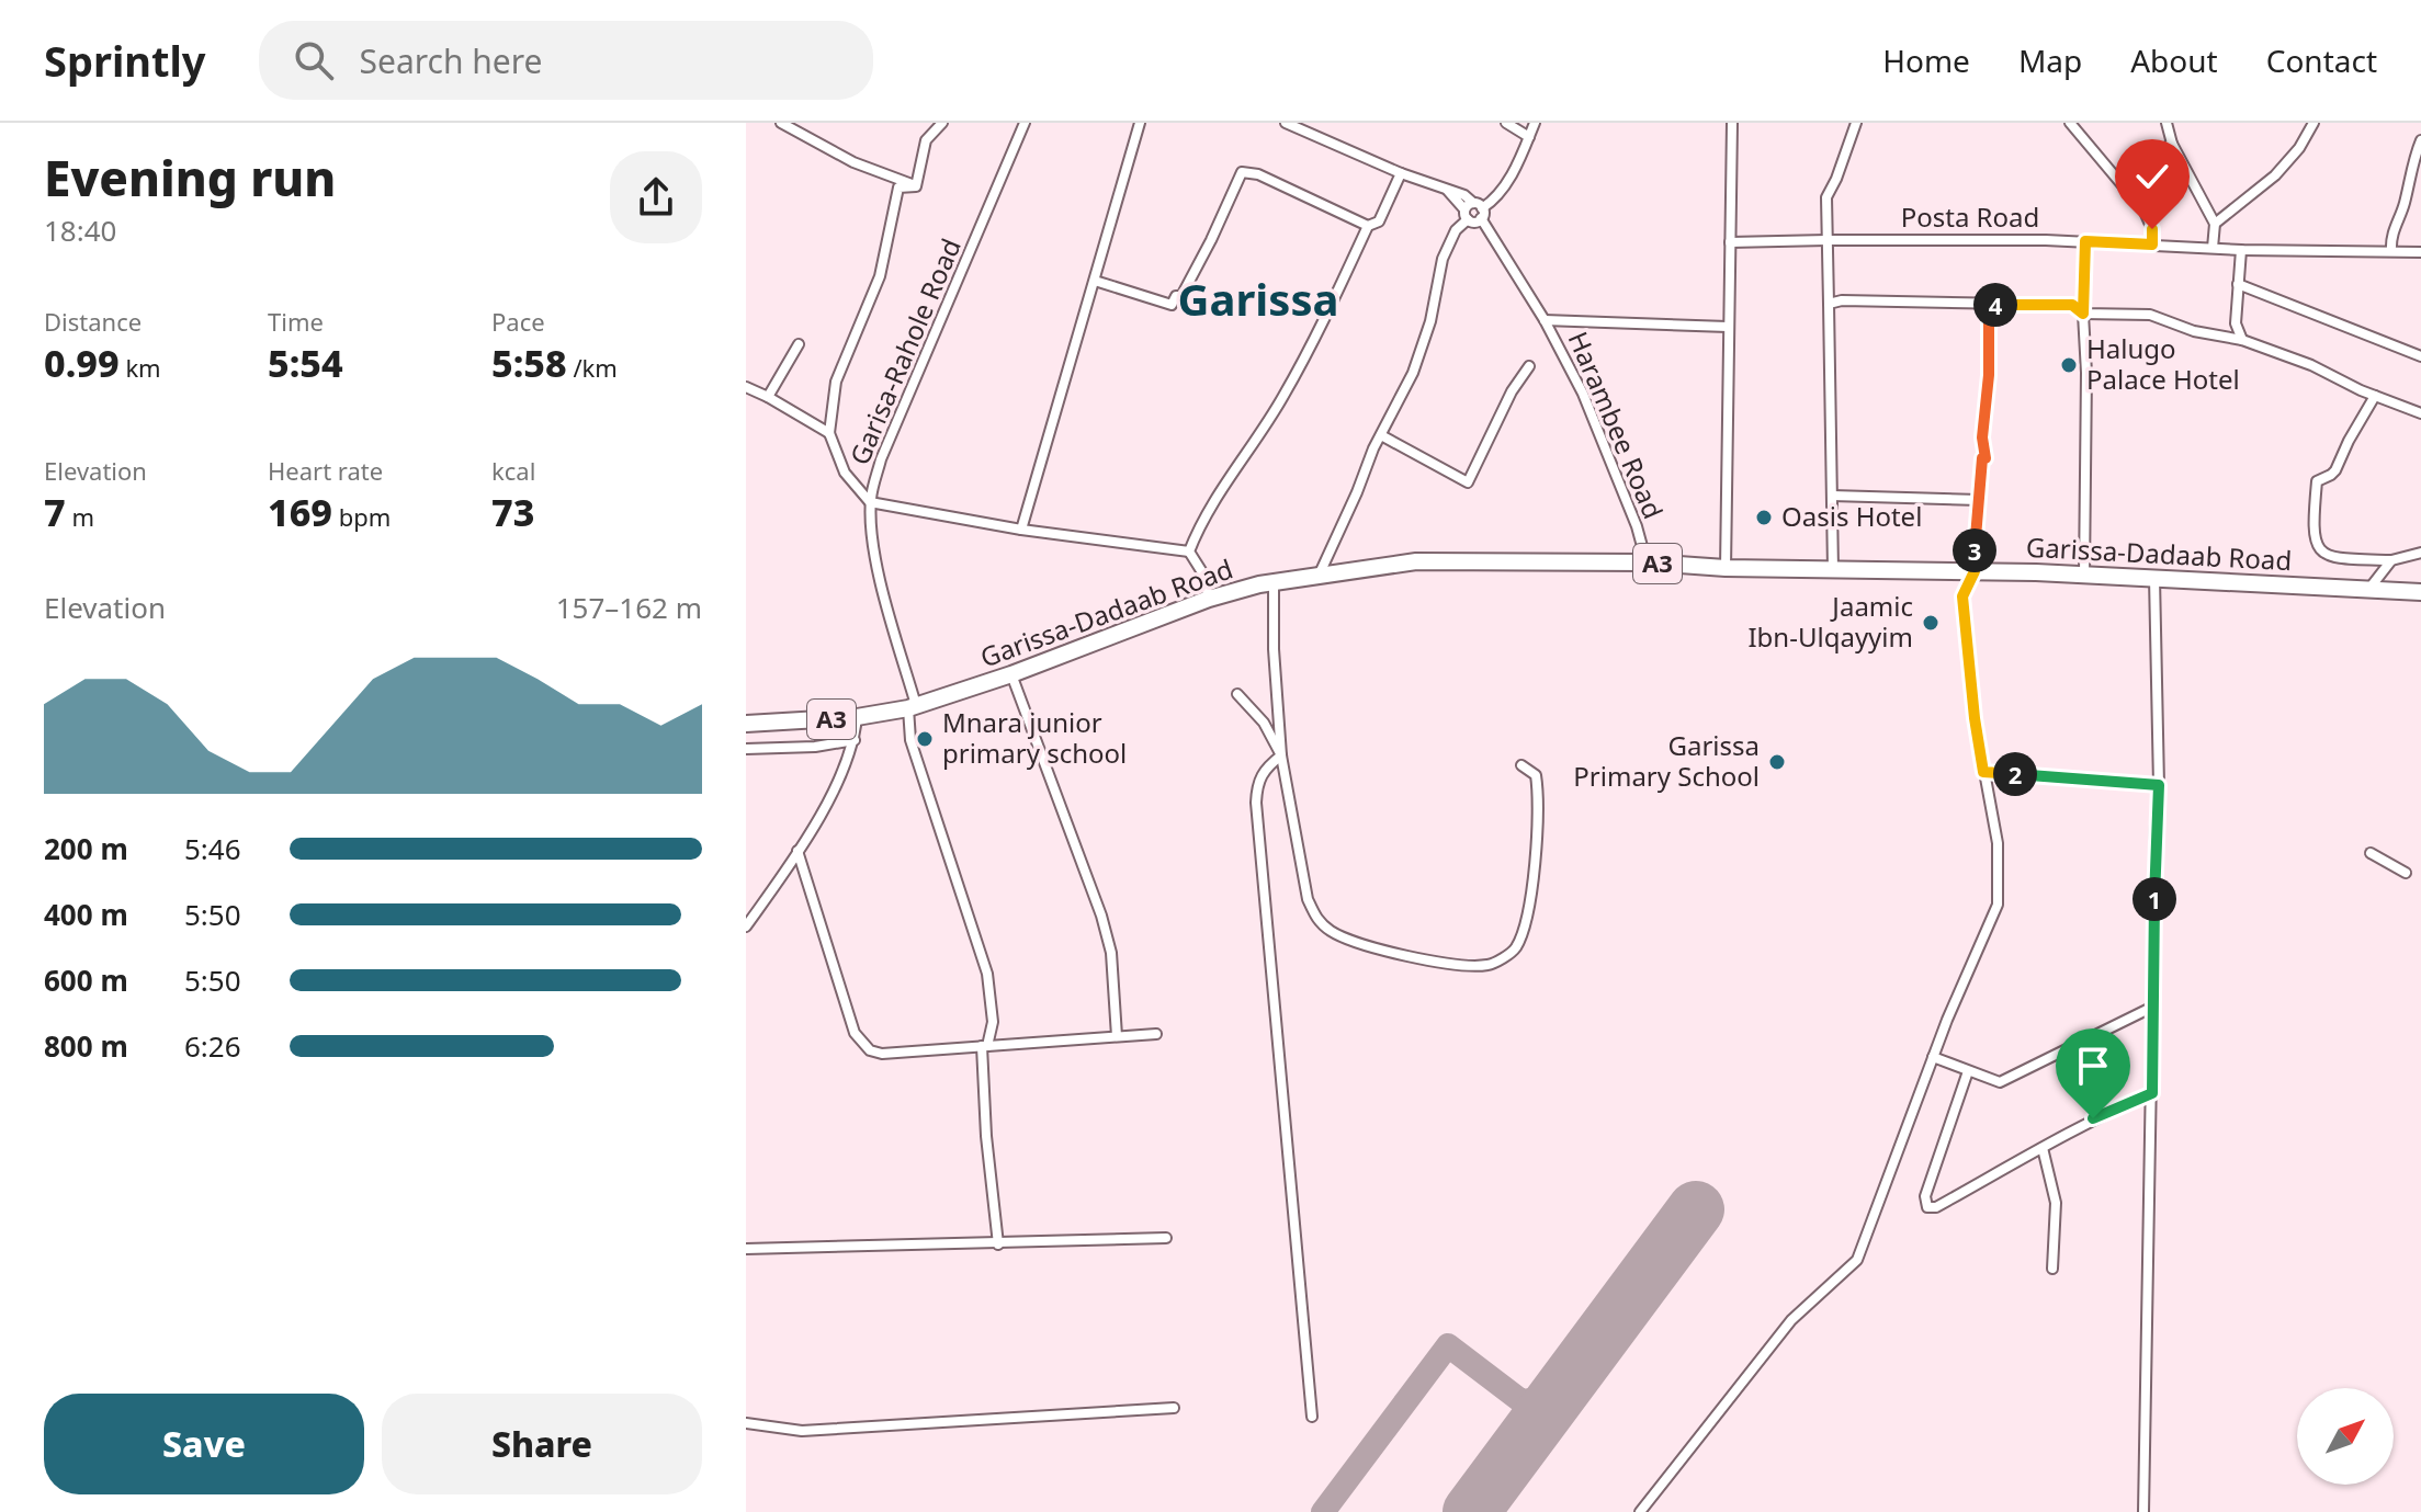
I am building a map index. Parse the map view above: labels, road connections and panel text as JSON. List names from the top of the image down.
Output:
{
  "streets": {
    "highway": ["Garissa-Dadaab Road", "A3"],
    "street": ["Posta Road", "Garisa-Rahole Road", "Harambee Road"]
  },
  "crossings": [
    ["Garisa-Rahole Road", "Garissa-Dadaab Road"],
    ["Garisa-Rahole Road", "A3"],
    ["Harambee Road", "Garissa-Dadaab Road"],
    ["Garissa-Dadaab Road", "A3"]
  ],
  "districts": ["Garissa"],
  "places": [
    "Halugo Palace Hotel",
    "Oasis Hotel",
    "Jaamic Ibn-Ulqayyim",
    "Mnara junior primary school",
    "Garissa Primary School"
  ],
  "north": "top right",
  "page": {
    "header": "Sprintly",
    "search": "Search here",
    "nav": [
      "Home",
      "Map",
      "About",
      "Contact"
    ],
    "heading": ["Evening run", "18:40"],
    "stats": [
      ["Distance", "0.99 km"],
      ["Time", "5:54"],
      ["Pace", "5:58 /km"],
      ["Elevation", "7 m"],
      ["Heart rate", "169 bpm"],
      ["kcal", "73"]
    ],
    "pins": [
      "4",
      "3",
      "2",
      "1"
    ],
    "chart": ["Elevation", "157–162 m"],
    "list": [
      {
        "name": "200 m",
        "note": "5:46"
      },
      {
        "name": "400 m",
        "note": "5:50"
      },
      {
        "name": "600 m",
        "note": "5:50"
      },
      {
        "name": "800 m",
        "note": "6:26"
      }
    ],
    "buttons": ["Save", "Share"]
  }
}
